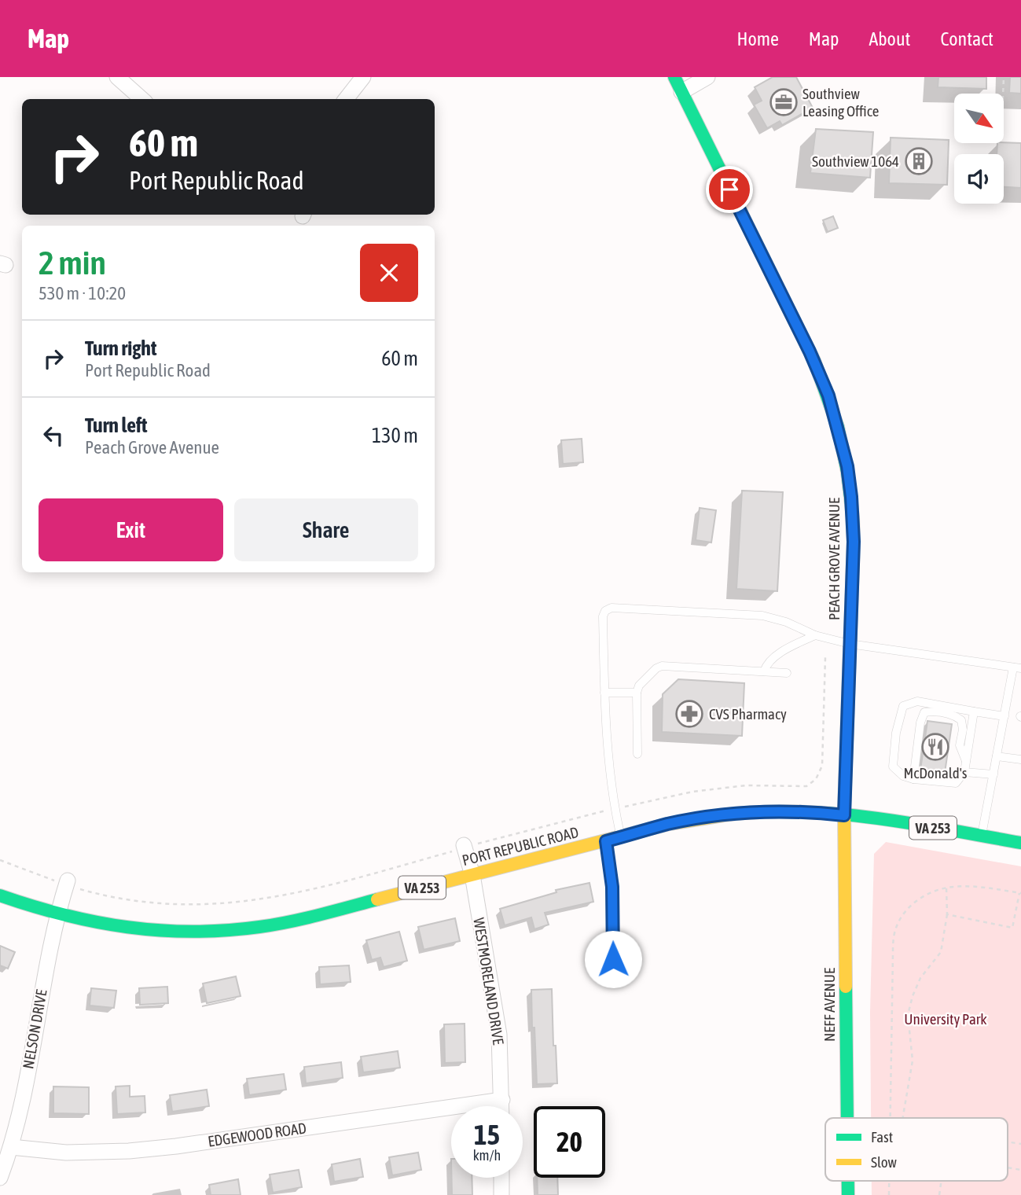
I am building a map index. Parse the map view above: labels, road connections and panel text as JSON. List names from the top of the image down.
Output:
{
  "streets": {
    "main road": [
      "PEACH GROVE AVENUE",
      "VA 253",
      "PORT REPUBLIC ROAD",
      "NEFF AVENUE"
    ],
    "street": ["WESTMORELAND DRIVE", "NELSON DRIVE", "EDGEWOOD ROAD"]
  },
  "crossings": [
    ["PEACH GROVE AVENUE", "PORT REPUBLIC ROAD"],
    ["PEACH GROVE AVENUE", "NEFF AVENUE"],
    ["PORT REPUBLIC ROAD", "WESTMORELAND DRIVE"],
    ["PORT REPUBLIC ROAD", "NEFF AVENUE"],
    ["PORT REPUBLIC ROAD", "NELSON DRIVE"],
    ["WESTMORELAND DRIVE", "EDGEWOOD ROAD"],
    ["NELSON DRIVE", "EDGEWOOD ROAD"]
  ],
  "parks": ["University Park"],
  "places": {
    "office": ["Southview Leasing Office"],
    "building": ["Southview 1064"],
    "pharmacy": ["CVS Pharmacy"],
    "restaurant": ["McDonald's"]
  },
  "legend": ["Fast", "Slow"],
  "north": "bottom right",
  "page": {
    "header": "Map",
    "nav": [
      "Home",
      "Map",
      "About",
      "Contact"
    ],
    "turn": ["60 m", "Port Republic Road"],
    "heading": ["2 min", "530 m · 10:20"],
    "list": [
      {
        "name": "Turn right",
        "note": "Port Republic Road",
        "value": "60 m"
      },
      {
        "name": "Turn left",
        "note": "Peach Grove Avenue",
        "value": "130 m"
      }
    ],
    "buttons": ["Exit", "Share"],
    "speed": "15 km/h",
    "limit": "20"
  }
}
